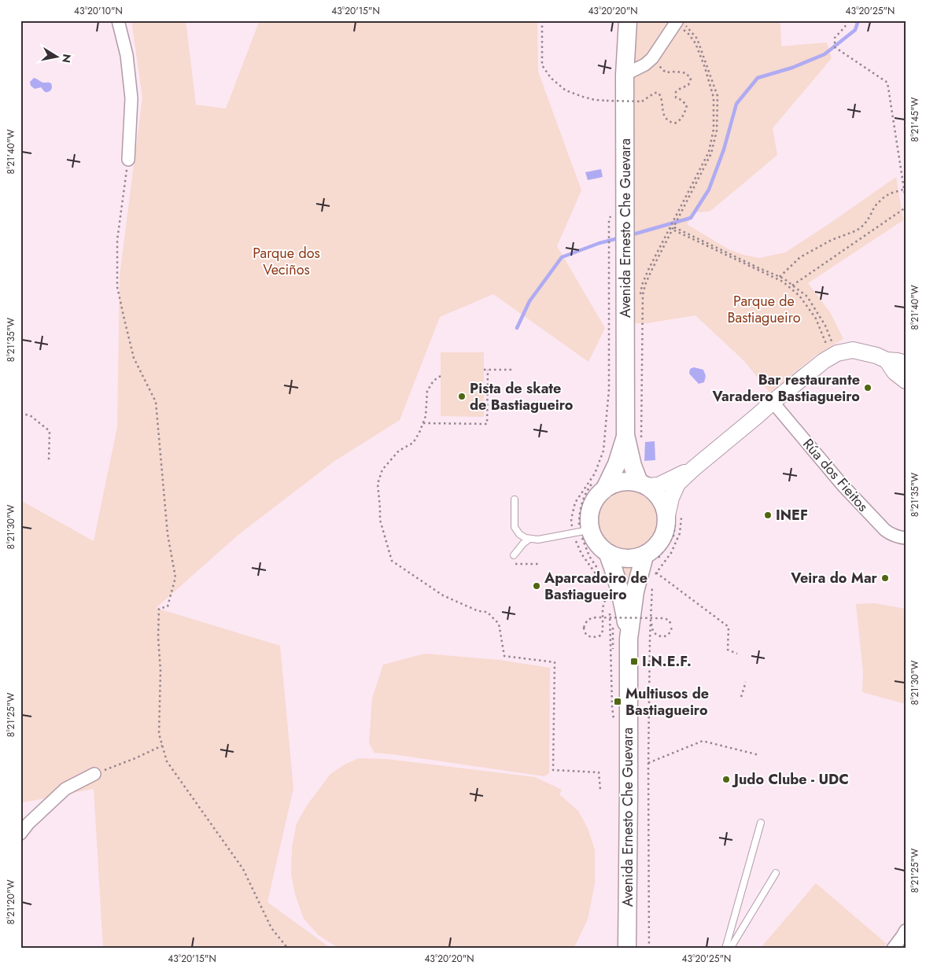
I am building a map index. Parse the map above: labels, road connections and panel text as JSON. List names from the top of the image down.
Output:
{
  "streets": {
    "main road": ["Avenida Ernesto Che Guevara"],
    "street": ["Rúa dos Fieitos"]
  },
  "parks": ["Parque dos Veciños", "Parque de Bastiagueiro"],
  "places": {
    "other": [
      "Bar restaurante Varadero Bastiagueiro",
      "Pista de skate de Bastiagueiro",
      "INEF",
      "Veira do Mar",
      "Aparcadoiro de Bastiagueiro",
      "Judo Clube - UDC"
    ],
    "transit": ["I.N.E.F.", "Multiusos de Bastiagueiro"]
  },
  "north": "right",
  "coordinates": [
    "43°20'10\"N",
    "43°20'15\"N",
    "43°20'20\"N",
    "43°20'25\"N",
    "8°21'45\"W",
    "8°21'40\"W",
    "8°21'35\"W",
    "8°21'30\"W",
    "8°21'25\"W",
    "8°21'20\"W"
  ]
}
